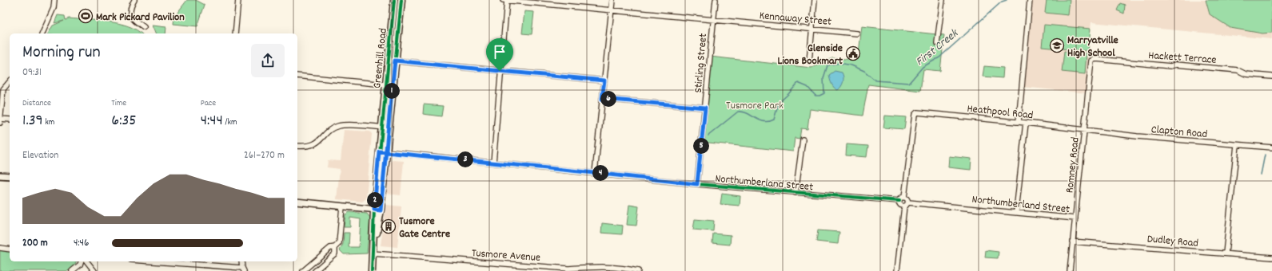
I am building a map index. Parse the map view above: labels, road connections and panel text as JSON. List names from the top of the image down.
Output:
{
  "streets": {
    "main road": ["Greenhill Road"],
    "street": [
      "Kennaway Street",
      "Hackett Terrace",
      "Stirling Street",
      "Heathpool Road",
      "Clapton Road",
      "Romney Road",
      "Northumberland Street",
      "Dudley Road",
      "Tusmore Avenue"
    ]
  },
  "crossings": [
    ["Kennaway Street", "Stirling Street"],
    ["Hackett Terrace", "Romney Road"],
    ["Greenhill Road", "Northumberland Street"],
    ["Greenhill Road", "Tusmore Avenue"],
    ["Stirling Street", "Northumberland Street"],
    ["Heathpool Road", "Clapton Road"],
    ["Heathpool Road", "Romney Road"],
    ["Heathpool Road", "Northumberland Street"],
    ["Clapton Road", "Romney Road"],
    ["Romney Road", "Northumberland Street"],
    ["Romney Road", "Dudley Road"]
  ],
  "water": ["First Creek"],
  "parks": ["Tusmore Park"],
  "places": {
    "sports": ["Mark Pickard Pavilion"],
    "school or university": ["Marryatville High School"],
    "public building": ["Glenside Lions Bookmart"],
    "building": ["Tusmore Gate Centre"]
  },
  "page": {
    "heading": ["Morning run", "09:31"],
    "pins": [
      "1",
      "6",
      "5",
      "3",
      "4",
      "2"
    ],
    "stats": [
      ["Distance", "1.39 km"],
      ["Time", "6:35"],
      ["Pace", "4:44 /km"]
    ],
    "chart": ["Elevation", "261–270 m"],
    "list": [
      {
        "name": "200 m",
        "note": "4:46"
      }
    ]
  }
}
